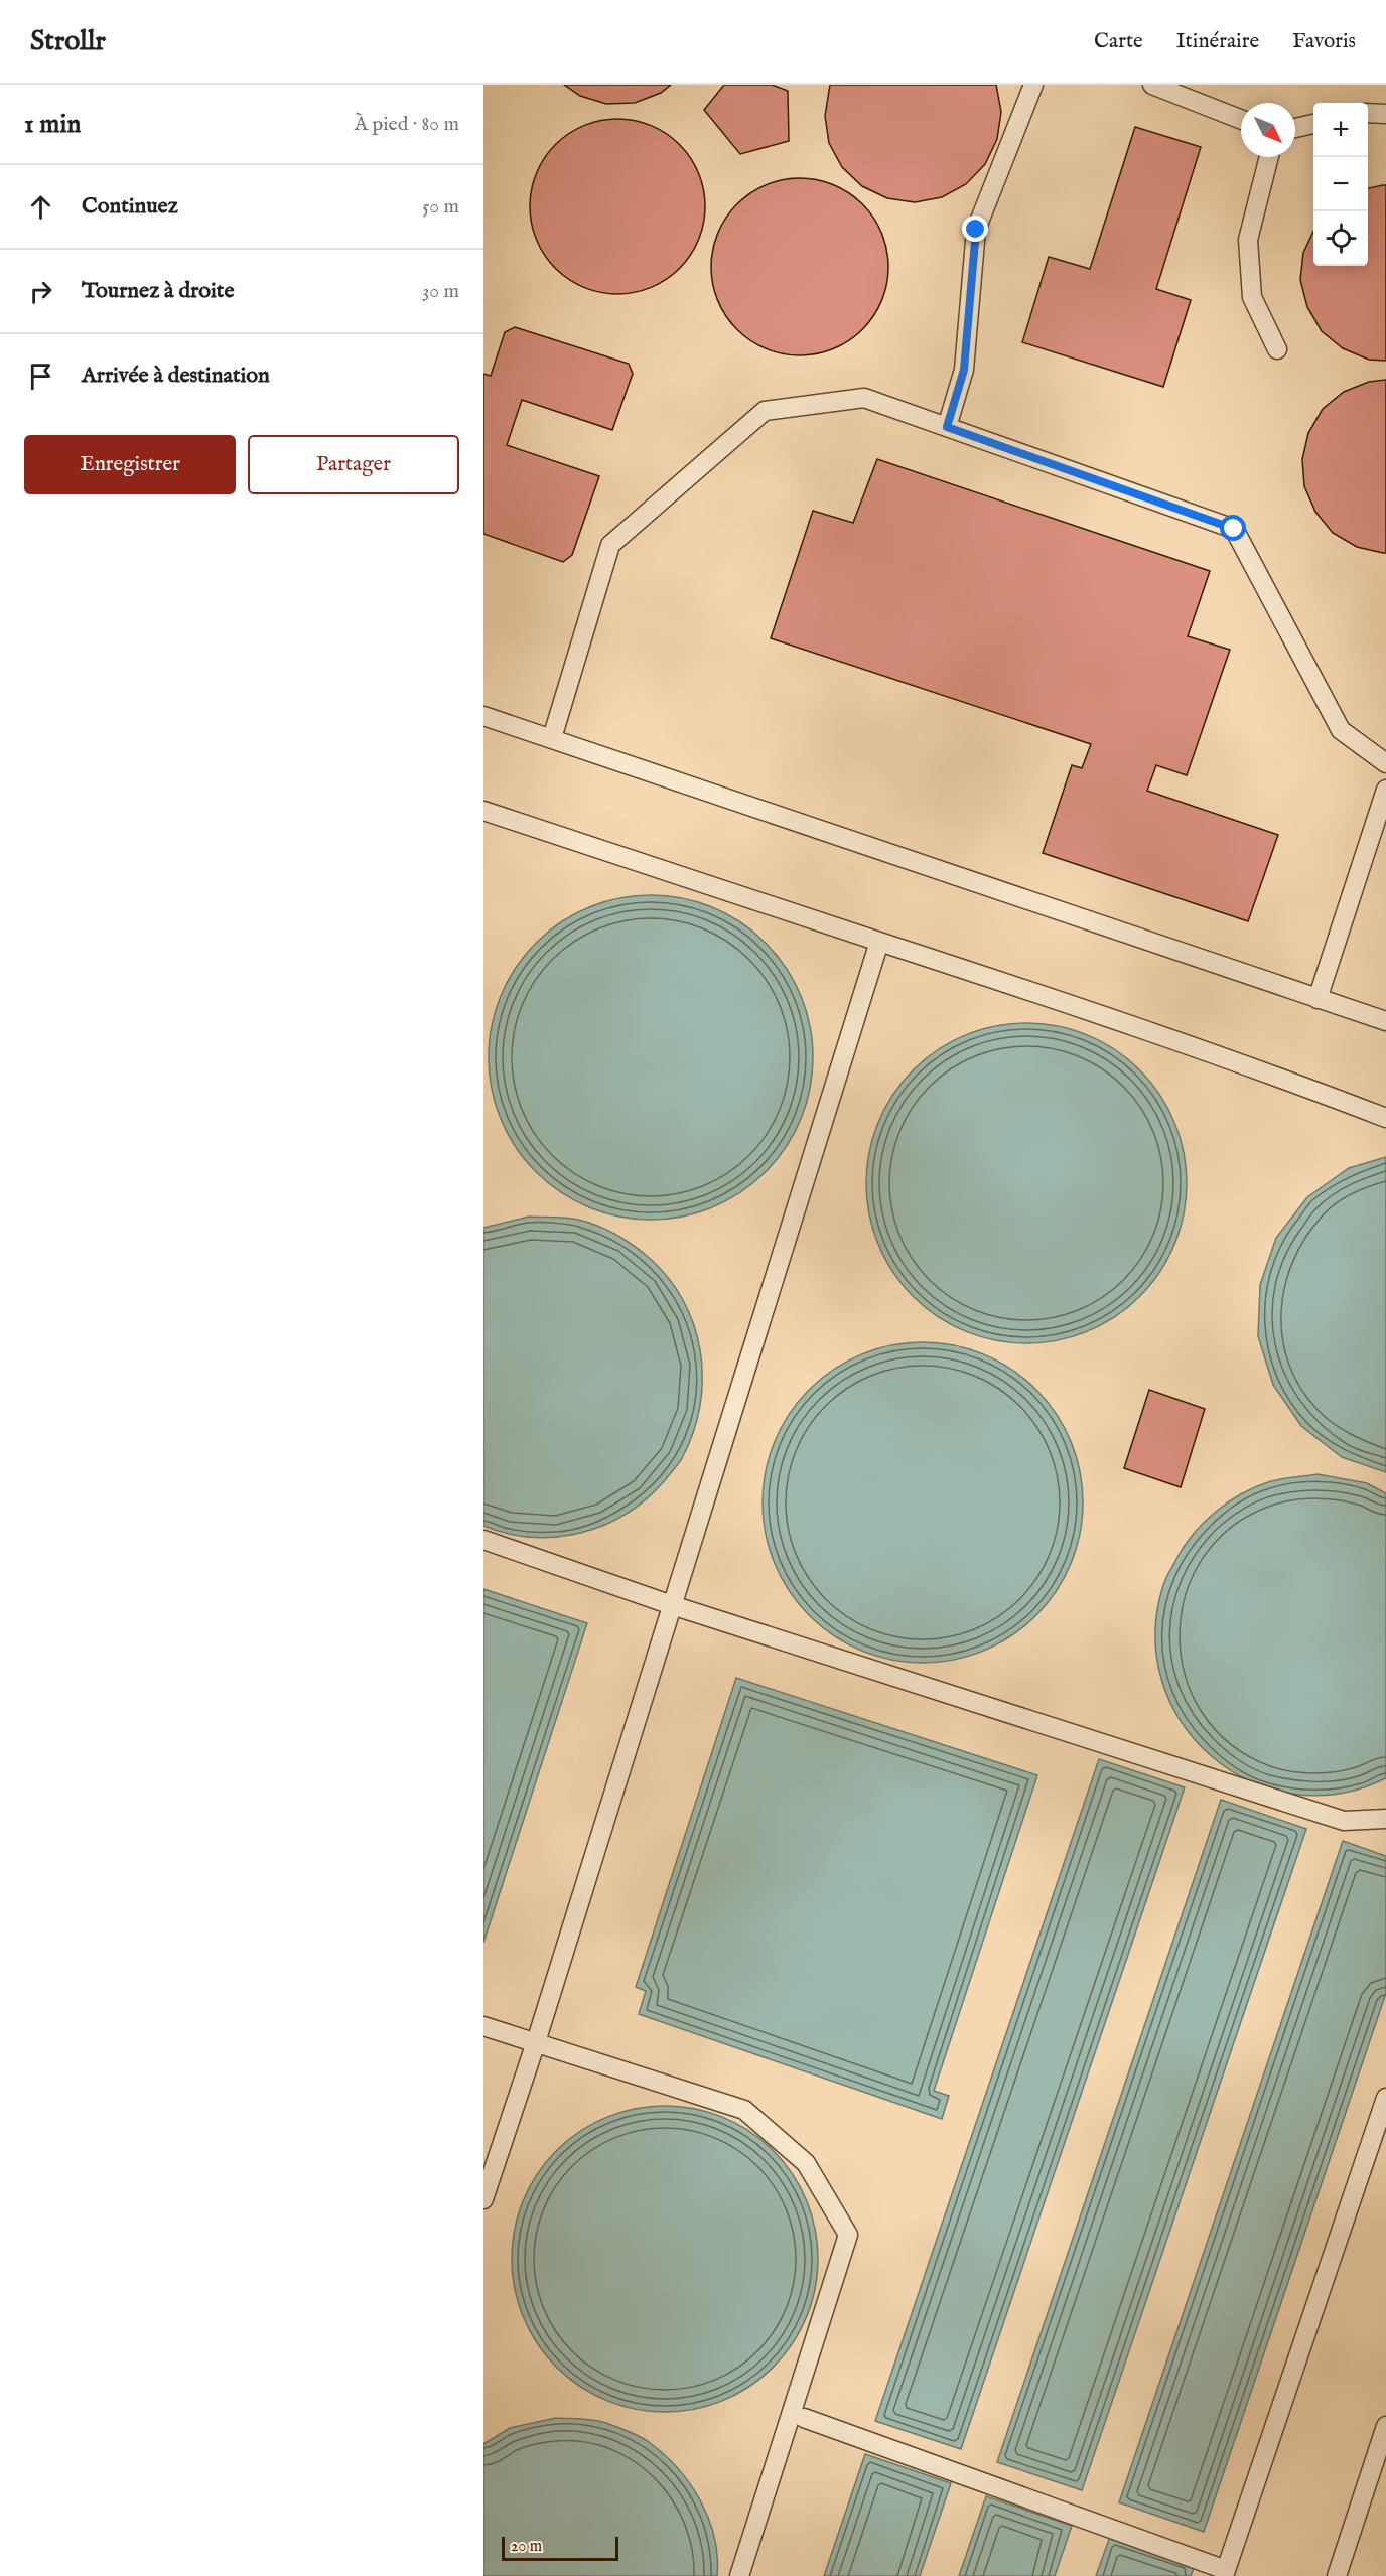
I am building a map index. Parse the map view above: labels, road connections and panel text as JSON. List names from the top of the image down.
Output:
{
  "scale_bar": "20 m",
  "north": "bottom right",
  "page": {
    "header": "Strollr",
    "nav": ["Carte", "Itinéraire", "Favoris"],
    "heading": ["1 min", "À pied · 80 m"],
    "map_buttons": ["+", "−"],
    "list": [
      ["Continuez", "50 m"],
      ["Tournez à droite", "30 m"],
      "Arrivée à destination"
    ],
    "buttons": ["Enregistrer", "Partager"],
    "scale": "20 m"
  }
}
